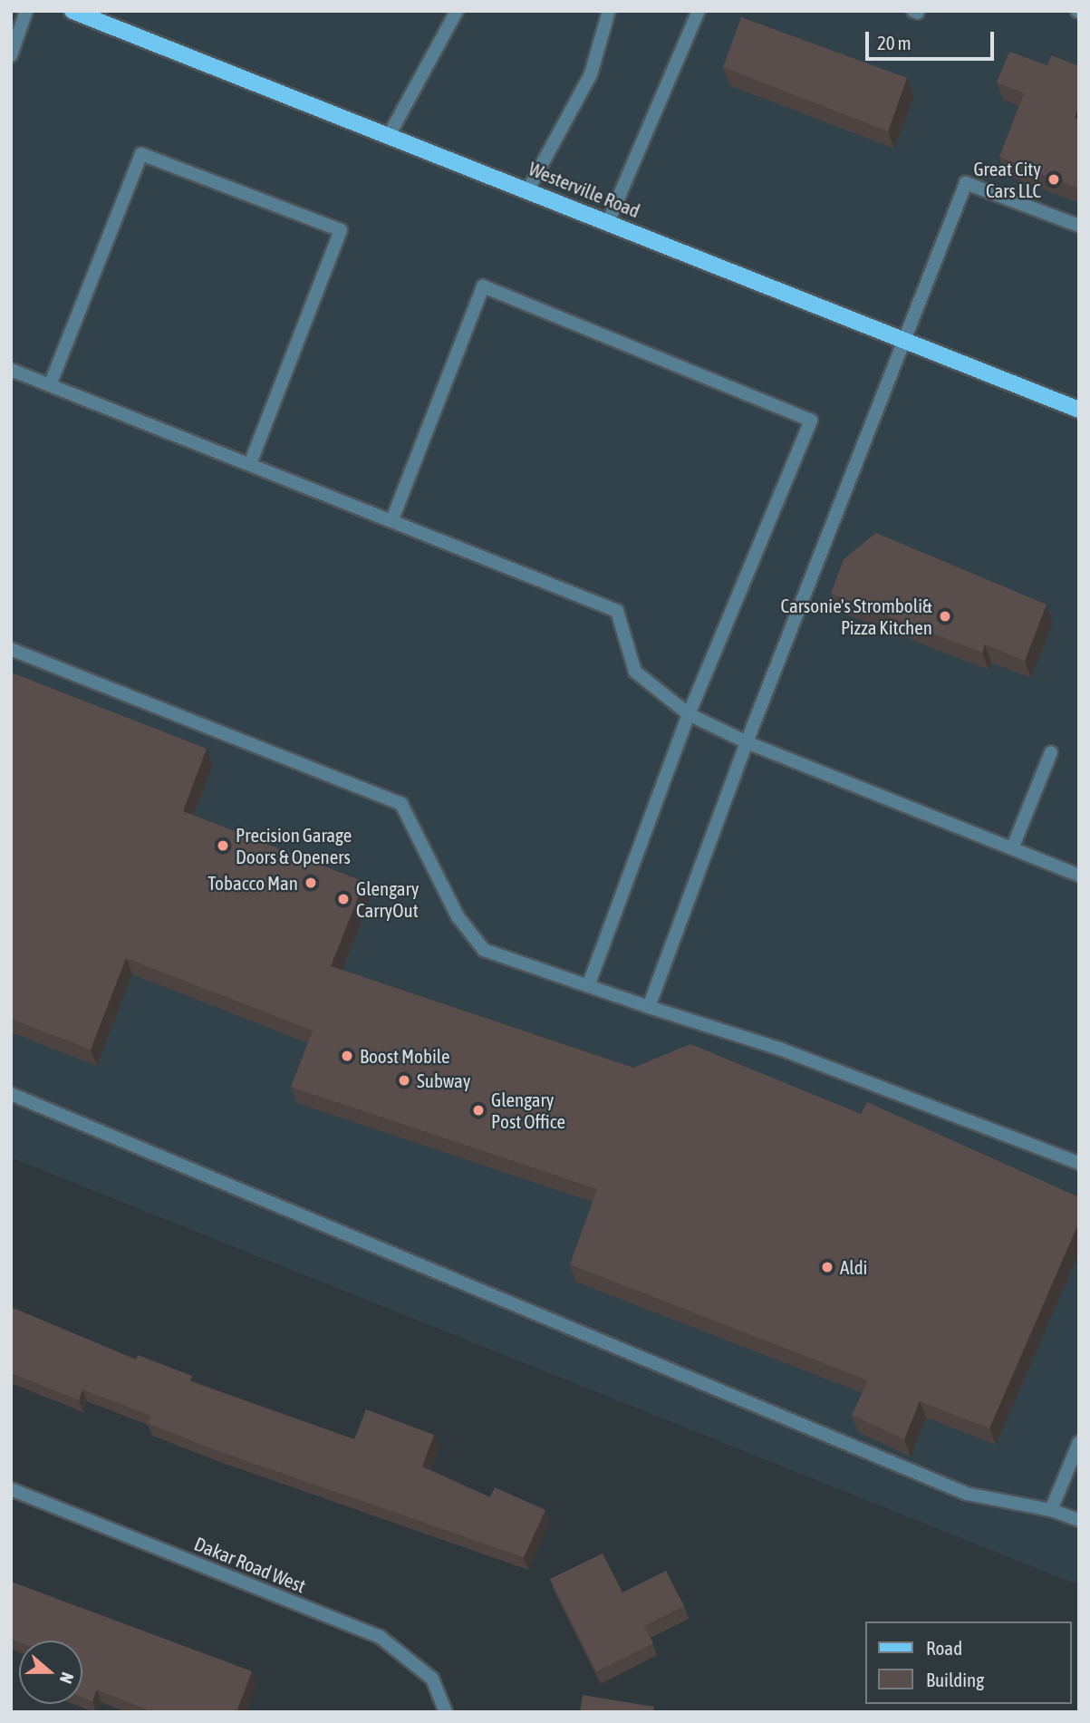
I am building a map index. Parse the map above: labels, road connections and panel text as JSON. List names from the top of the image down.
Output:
{
  "streets": {
    "main road": ["Westerville Road"],
    "street": ["Dakar Road West"]
  },
  "places": [
    "Great City Cars LLC",
    "Carsonie's Stromboli& Pizza Kitchen",
    "Precision Garage Doors & Openers",
    "Tobacco Man",
    "Glengary CarryOut",
    "Boost Mobile",
    "Subway",
    "Glengary Post Office",
    "Aldi"
  ],
  "legend": ["Road", "Building"],
  "scale_bar": "20 m",
  "north": "right"
}
